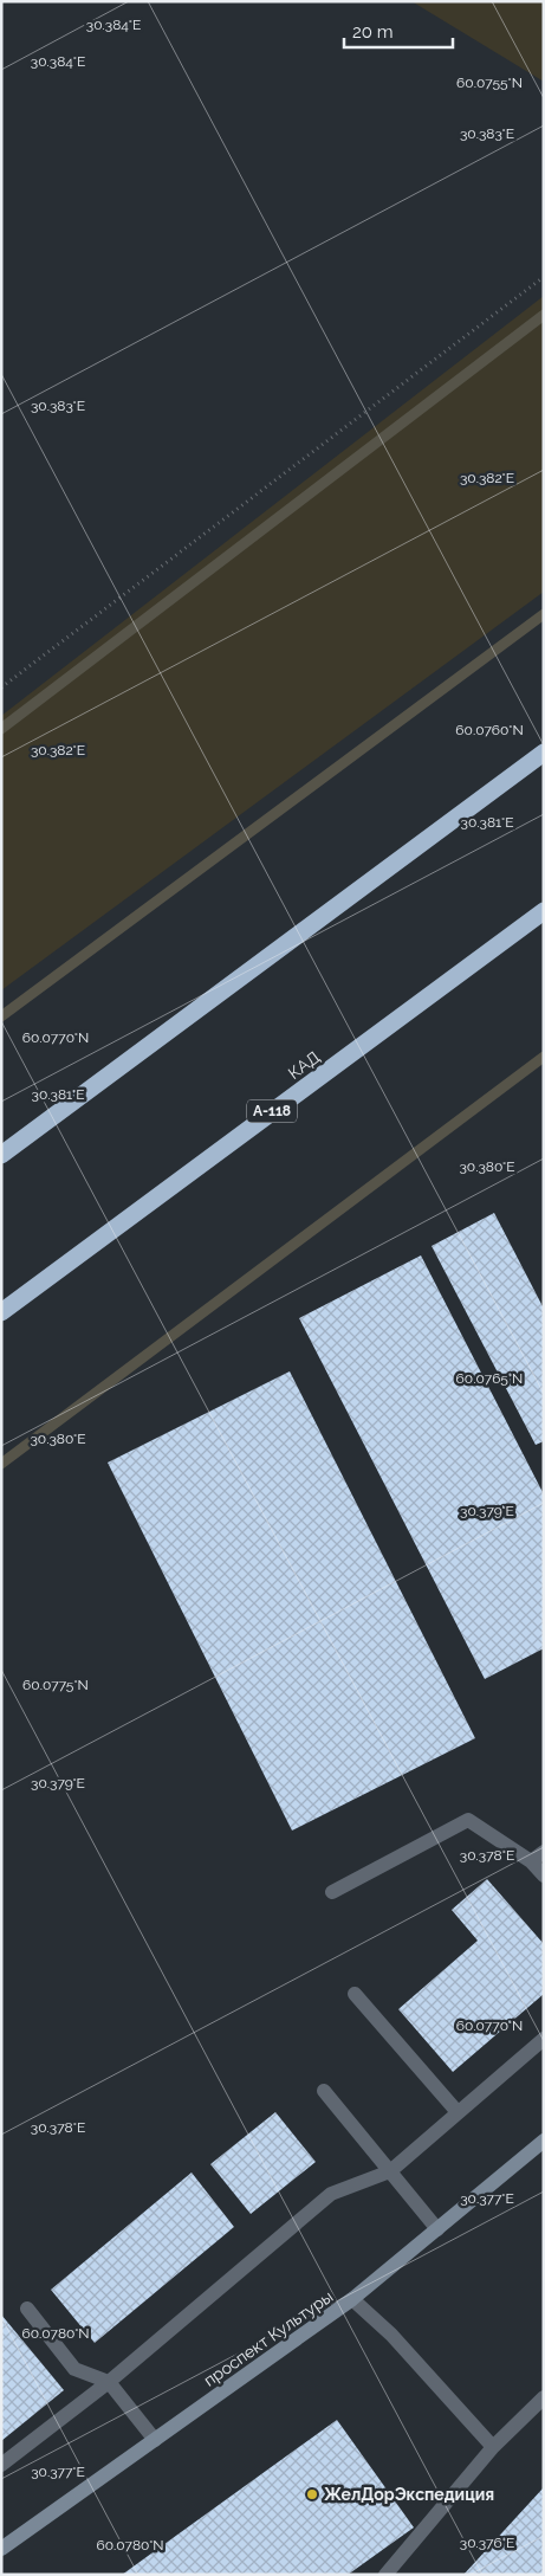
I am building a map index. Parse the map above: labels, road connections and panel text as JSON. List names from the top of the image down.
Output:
{
  "streets": {
    "highway": ["КАД", "А-118"],
    "street": ["проспект Культуры"]
  },
  "places": ["ЖелДорЭкспедиция"],
  "scale_bar": "20 m",
  "coordinates": [
    "30.384°E",
    "60.0755°N",
    "30.383°E",
    "30.382°E",
    "60.0760°N",
    "30.381°E",
    "60.0770°N",
    "30.380°E",
    "60.0765°N",
    "30.379°E",
    "60.0775°N",
    "30.378°E",
    "30.377°E",
    "60.0780°N",
    "30.376°E"
  ]
}
